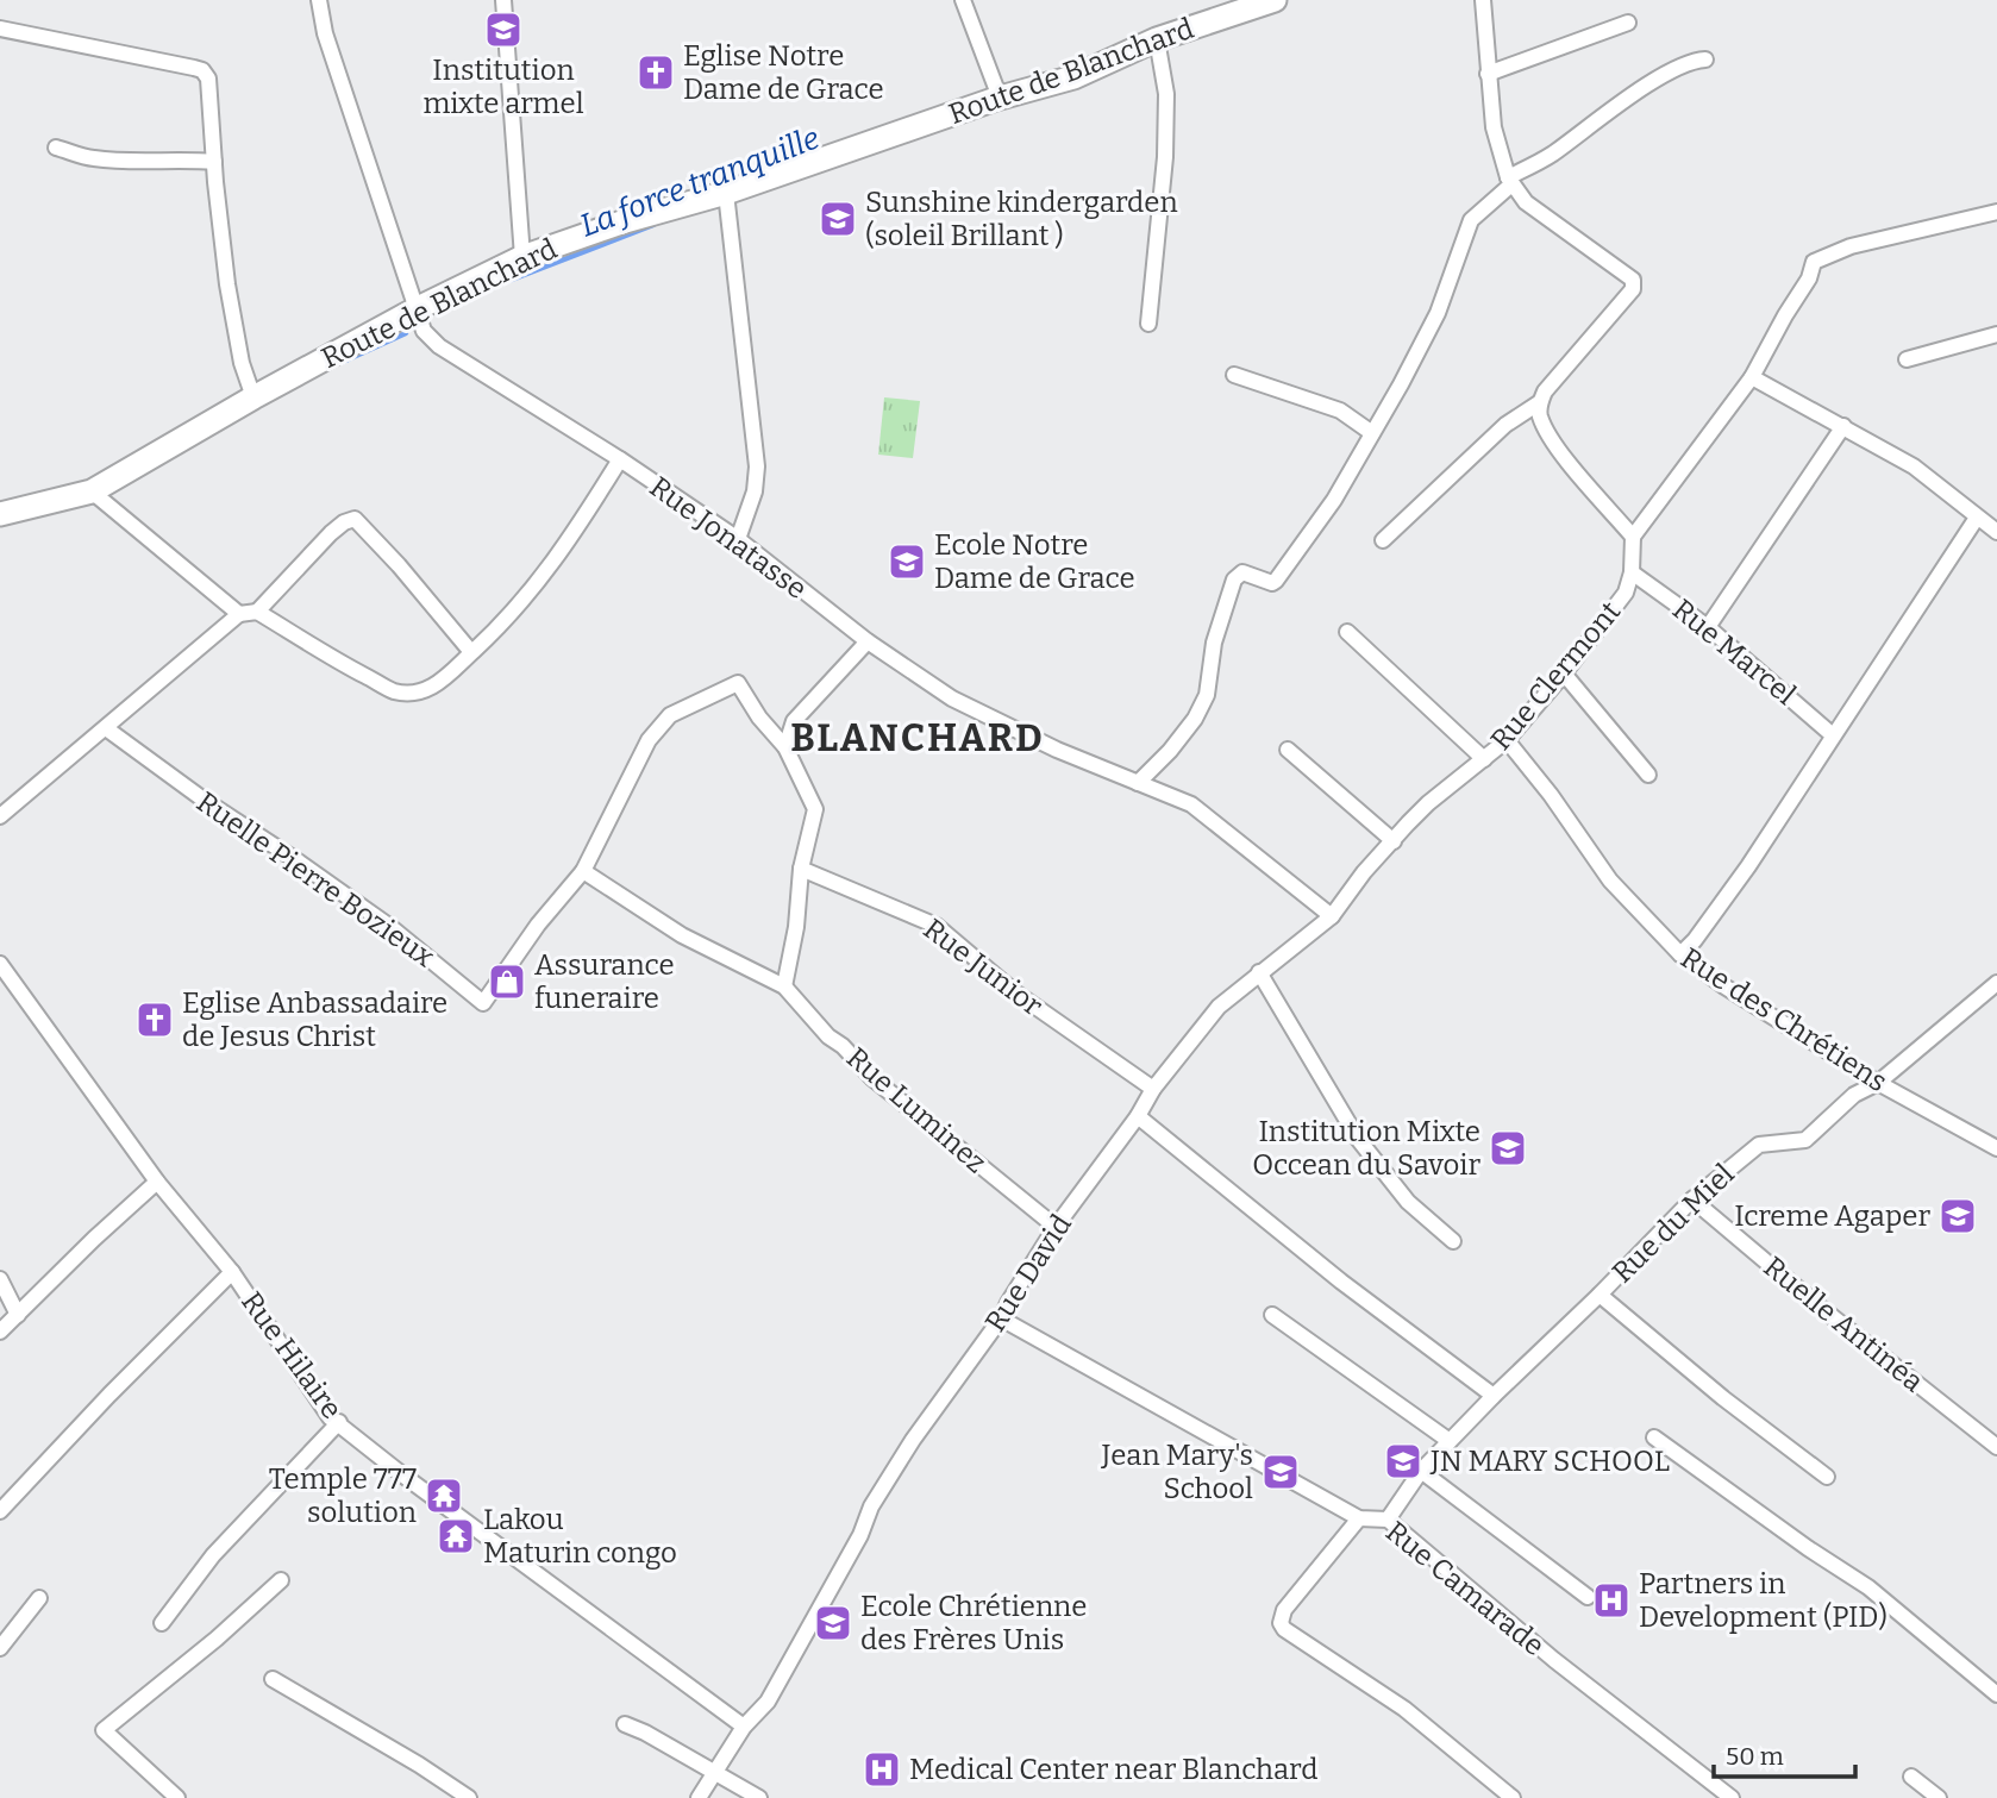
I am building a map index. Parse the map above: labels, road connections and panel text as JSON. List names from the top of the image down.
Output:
{
  "streets": {
    "street": [
      "Route de Blanchard",
      "Rue Jonatasse",
      "Rue Marcel",
      "Rue Clermont",
      "Ruelle Pierre Bozieux",
      "Rue Junior",
      "Rue des Chrétiens",
      "Rue Luminez",
      "Rue du Miel",
      "Rue David",
      "Ruelle Antinéa",
      "Rue Hilaire",
      "Rue Camarade"
    ]
  },
  "crossings": [
    ["Route de Blanchard", "Rue Jonatasse"],
    ["Rue Jonatasse", "Rue David"],
    ["Rue Marcel", "Rue Clermont"],
    ["Rue Clermont", "Rue des Chrétiens"],
    ["Rue Clermont", "Rue David"],
    ["Rue Junior", "Rue David"],
    ["Rue des Chrétiens", "Rue du Miel"],
    ["Rue Luminez", "Rue David"],
    ["Rue du Miel", "Ruelle Antinéa"],
    ["Rue du Miel", "Rue Camarade"],
    ["Rue David", "Rue Hilaire"],
    ["Rue David", "Rue Camarade"]
  ],
  "districts": ["BLANCHARD"],
  "water": ["La force tranquille"],
  "places": {
    "school or university": [
      "Institution mixte armel",
      "Sunshine kindergarden (soleil Brillant )",
      "Ecole Notre Dame de Grace",
      "Institution Mixte Occean du Savoir",
      "Icreme Agaper",
      "JN MARY SCHOOL",
      "Jean Mary's School",
      "Ecole Chrétienne des Frères Unis"
    ],
    "church": ["Eglise Notre Dame de Grace", "Eglise Anbassadaire de Jesus Christ"],
    "shop": ["Assurance funeraire"],
    "temple": ["Temple 777 solution", "Lakou Maturin congo"],
    "hospital": ["Partners in Development (PID)", "Medical Center near Blanchard"]
  },
  "scale_bar": "50 m"
}
